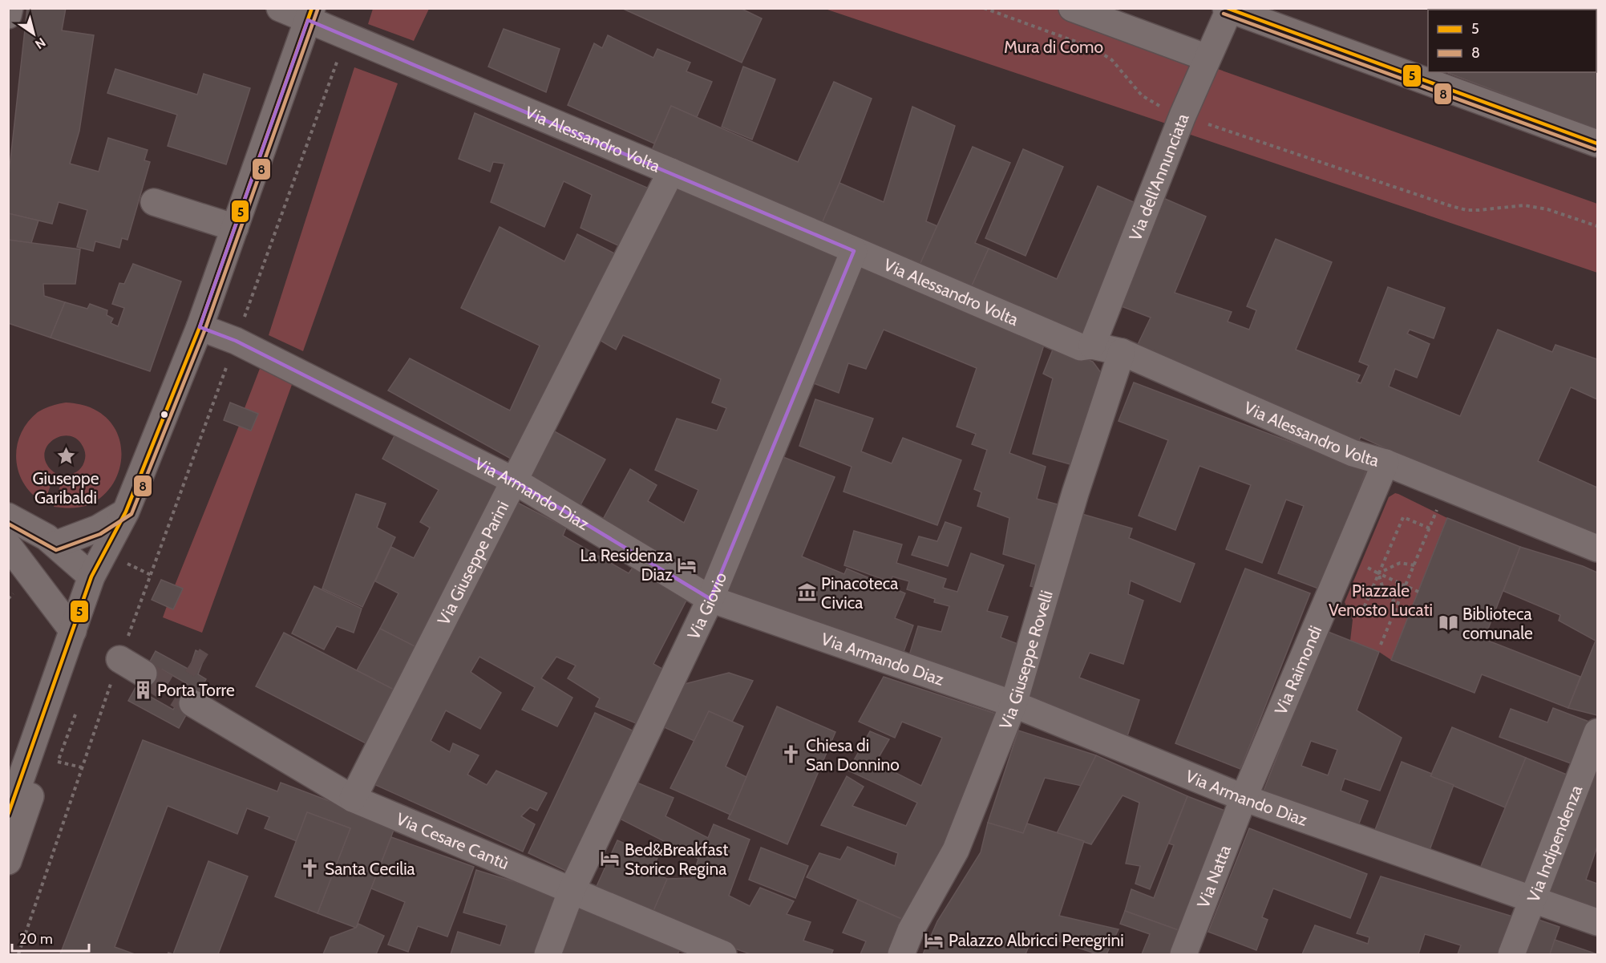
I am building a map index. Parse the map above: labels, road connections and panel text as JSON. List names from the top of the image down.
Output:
{
  "streets": {
    "street": [
      "Via Alessandro Volta",
      "Via dell'Annunciata",
      "Via Armando Diaz",
      "Via Giuseppe Parini",
      "Via Giovio",
      "Via Giuseppe Rovelli",
      "Via Raimondi",
      "Via Cesare Cantù",
      "Via Indipendenza",
      "Via Natta"
    ]
  },
  "crossings": [
    ["Via Alessandro Volta", "Via dell'Annunciata"],
    ["Via Alessandro Volta", "Via Giuseppe Parini"],
    ["Via Alessandro Volta", "Via Giovio"],
    ["Via Alessandro Volta", "Via Giuseppe Rovelli"],
    ["Via Alessandro Volta", "Via Raimondi"],
    ["Via Armando Diaz", "Via Giuseppe Parini"],
    ["Via Armando Diaz", "Via Giovio"],
    ["Via Armando Diaz", "Via Giuseppe Rovelli"],
    ["Via Armando Diaz", "Via Raimondi"],
    ["Via Armando Diaz", "Via Indipendenza"],
    ["Via Armando Diaz", "Via Natta"],
    ["Via Giuseppe Parini", "Via Cesare Cantù"],
    ["Via Giovio", "Via Cesare Cantù"],
    ["Via Raimondi", "Via Natta"]
  ],
  "parks": ["Mura di Como", "Piazzale Venosto Lucati"],
  "places": {
    "place": ["Giuseppe Garibaldi"],
    "hotel": ["La Residenza Diaz", "Bed&Breakfast Storico Regina", "Palazzo Albricci Peregrini"],
    "museum": ["Pinacoteca Civica"],
    "library": ["Biblioteca comunale"],
    "building": ["Porta Torre"],
    "church": ["Chiesa di San Donnino", "Santa Cecilia"]
  },
  "lines": ["transit line 5", "transit line 8"],
  "legend": ["5", "8"],
  "scale_bar": "20 m",
  "north": "bottom right"
}
